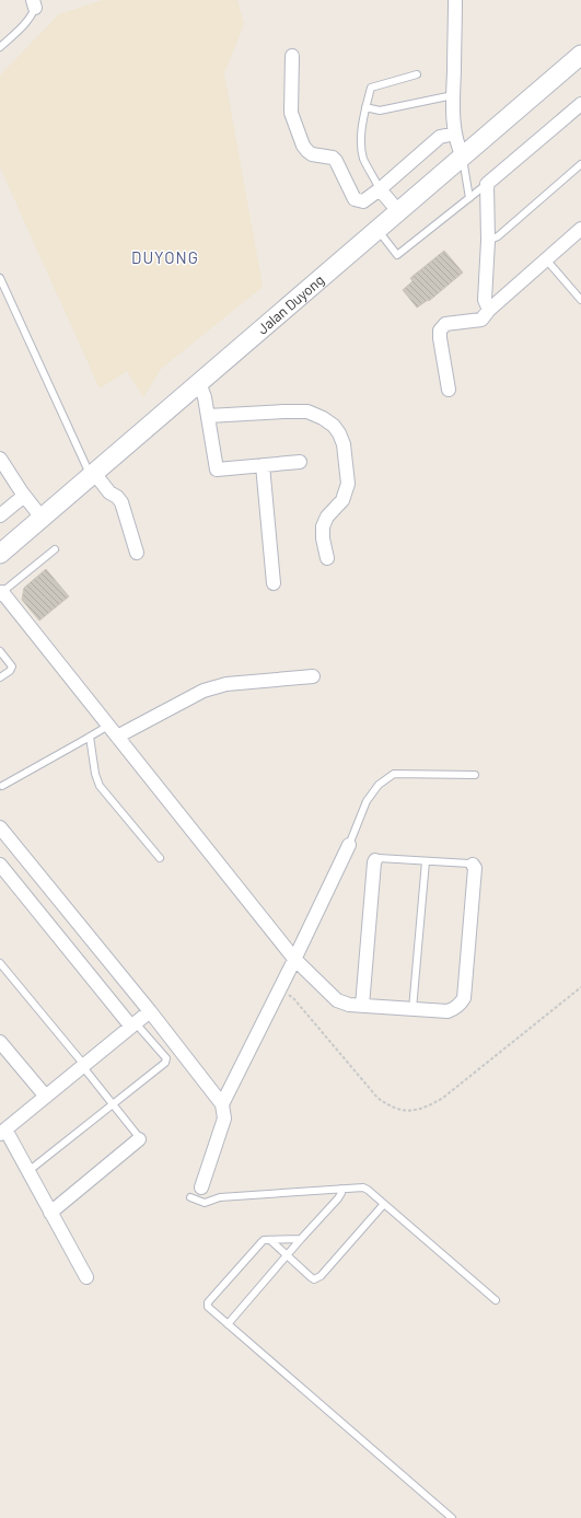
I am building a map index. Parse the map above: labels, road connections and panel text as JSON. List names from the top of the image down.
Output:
{
  "streets": {
    "main road": ["Jalan Duyong"]
  },
  "districts": ["DUYONG"]
}
